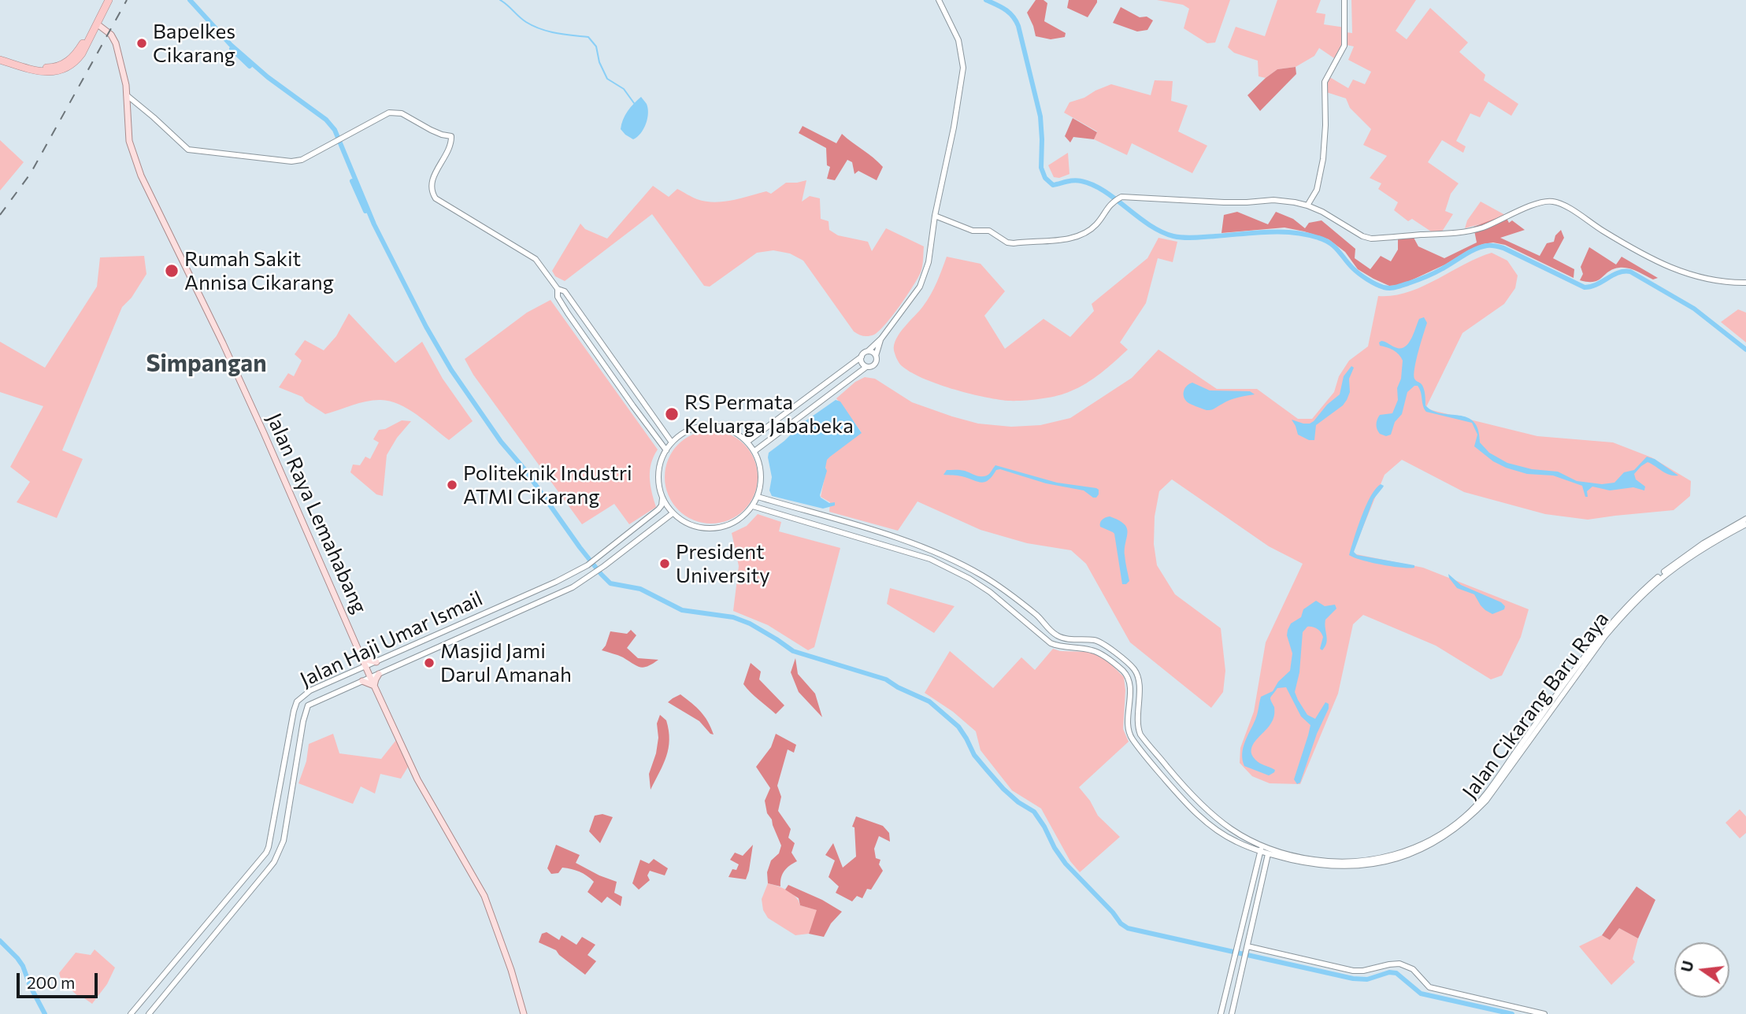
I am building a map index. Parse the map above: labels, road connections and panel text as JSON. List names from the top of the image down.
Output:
{
  "streets": {
    "main road": ["Jalan Raya Lemahabang", "Jalan Haji Umar Ismail", "Jalan Cikarang Baru Raya"]
  },
  "crossings": [
    ["Jalan Raya Lemahabang", "Jalan Haji Umar Ismail"]
  ],
  "districts": ["Simpangan"],
  "places": [
    "Bapelkes Cikarang",
    "Rumah Sakit Annisa Cikarang",
    "RS Permata Keluarga Jababeka",
    "Politeknik Industri ATMI Cikarang",
    "President University",
    "Masjid Jami Darul Amanah"
  ],
  "scale_bar": "200 m",
  "north": "left"
}
